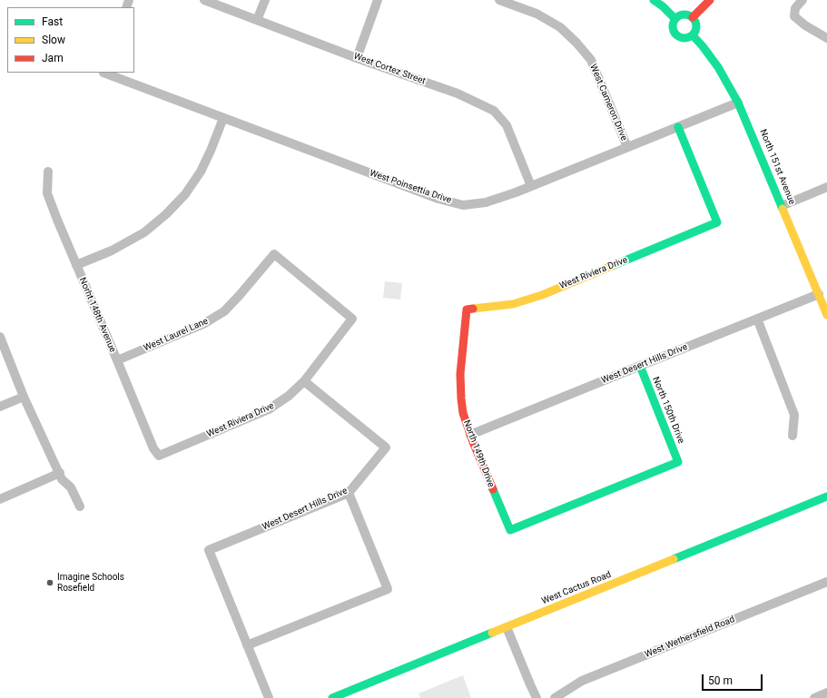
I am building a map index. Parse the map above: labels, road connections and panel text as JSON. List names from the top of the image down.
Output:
{
  "streets": {
    "street": [
      "West Cortez Street",
      "West Cameron Drive",
      "North 151st Avenue",
      "West Poinsettia Drive",
      "West Riviera Drive",
      "Norht 148th Avenue",
      "West Laurel Lane",
      "West Desert Hills Drive",
      "North 150th Drive",
      "North 149th Drive",
      "West Cactus Road",
      "West Wethersfield Road"
    ]
  },
  "crossings": [
    ["West Cortez Street", "West Poinsettia Drive"],
    ["West Cameron Drive", "West Poinsettia Drive"],
    ["North 151st Avenue", "West Poinsettia Drive"],
    ["North 151st Avenue", "West Desert Hills Drive"],
    ["West Poinsettia Drive", "West Riviera Drive"],
    ["West Riviera Drive", "Norht 148th Avenue"],
    ["West Riviera Drive", "West Laurel Lane"],
    ["West Riviera Drive", "West Desert Hills Drive"],
    ["West Riviera Drive", "North 149th Drive"],
    ["Norht 148th Avenue", "West Laurel Lane"],
    ["West Desert Hills Drive", "North 150th Drive"],
    ["West Desert Hills Drive", "North 149th Drive"],
    ["North 150th Drive", "North 149th Drive"]
  ],
  "places": ["Imagine Schools Rosefield"],
  "legend": ["Fast", "Slow", "Jam"],
  "scale_bar": "50 m"
}
